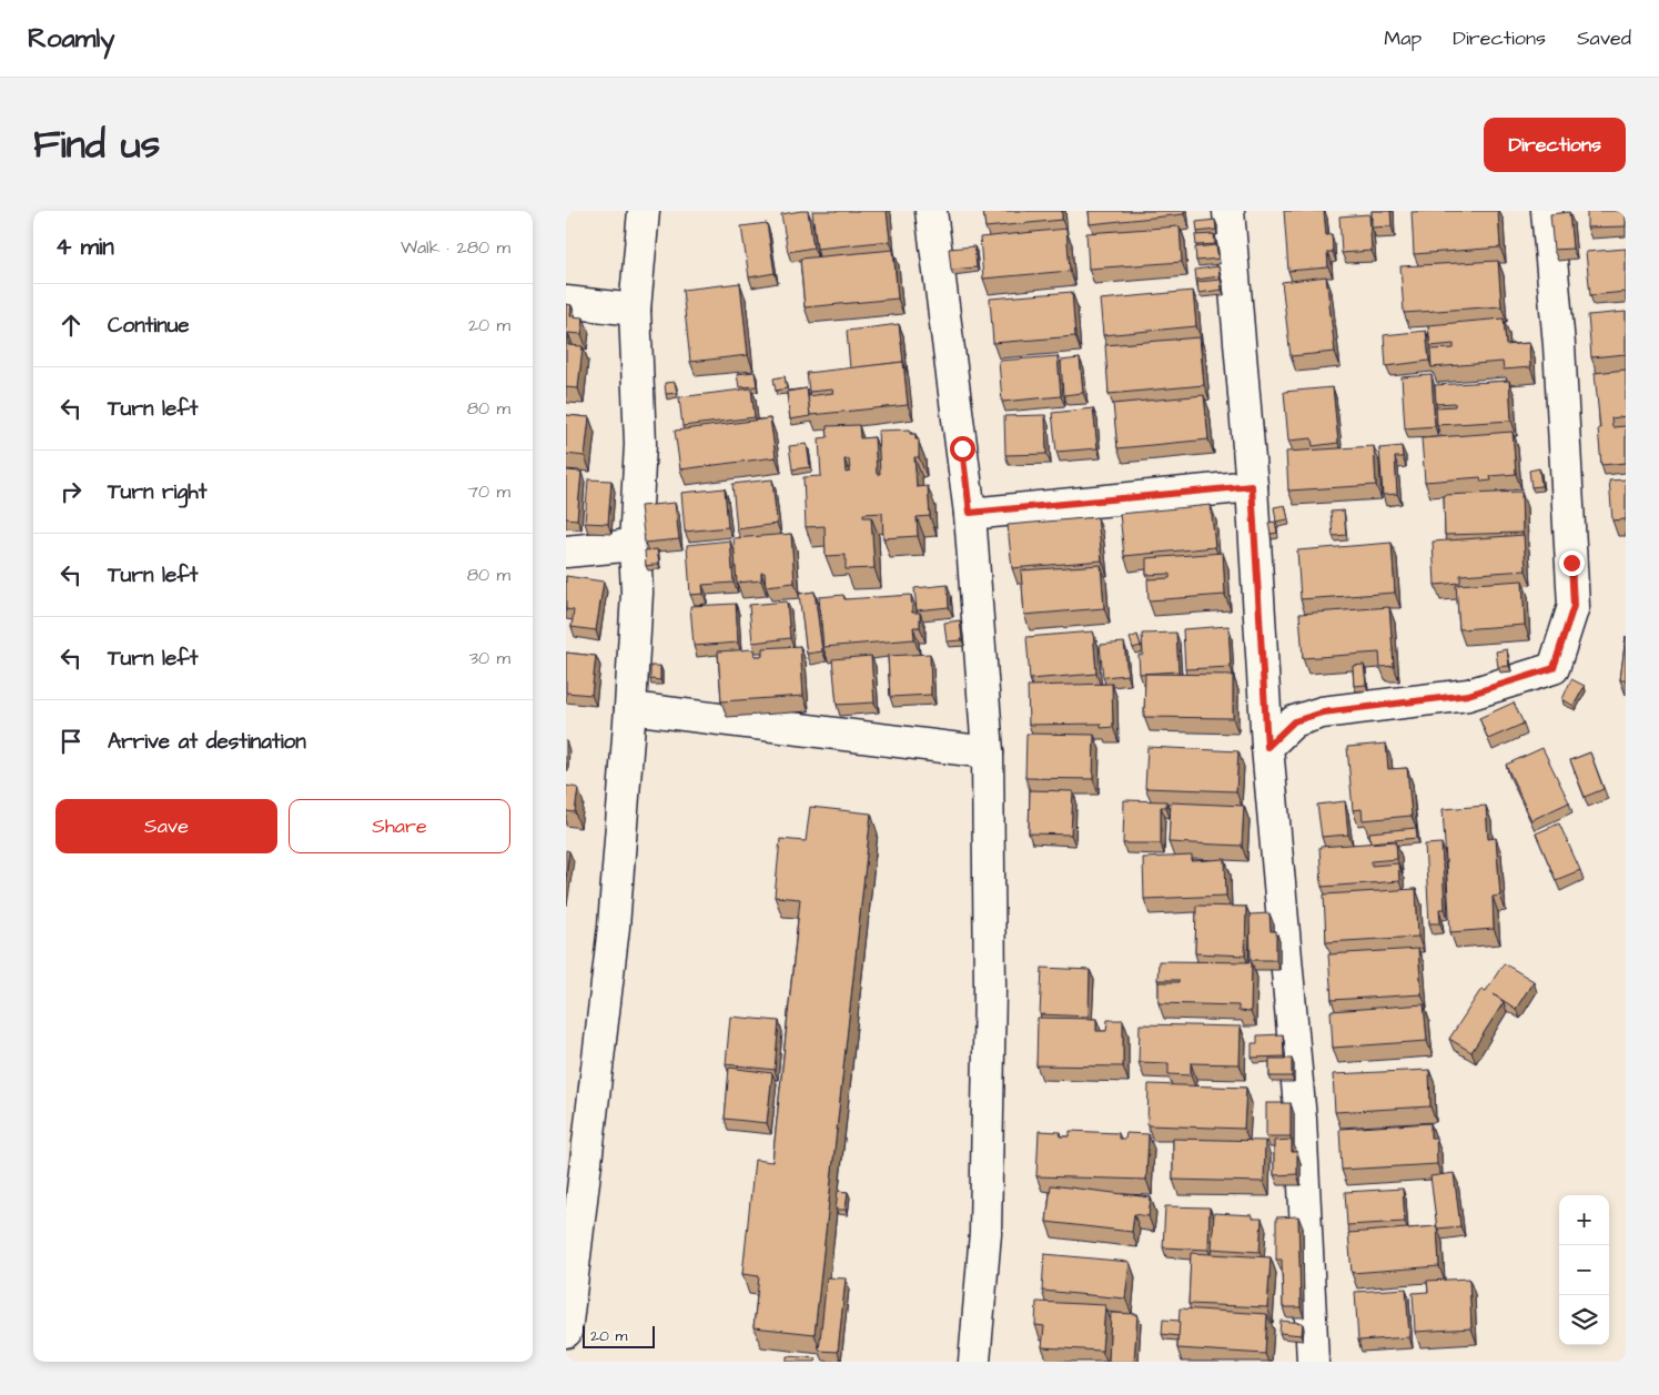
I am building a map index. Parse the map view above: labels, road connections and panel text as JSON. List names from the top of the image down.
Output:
{
  "scale_bar": "20 m",
  "page": {
    "header": "Roamly",
    "nav": ["Map", "Directions", "Saved"],
    "title": "Find us",
    "buttons": [
      "Directions",
      ["Save", "Share"]
    ],
    "heading": ["4 min", "Walk · 280 m"],
    "list": [
      ["Continue", "20 m"],
      ["Turn left", "80 m"],
      ["Turn right", "70 m"],
      ["Turn left", "80 m"],
      ["Turn left", "30 m"],
      "Arrive at destination"
    ],
    "map_buttons": ["+", "−"],
    "scale": "20 m"
  }
}
